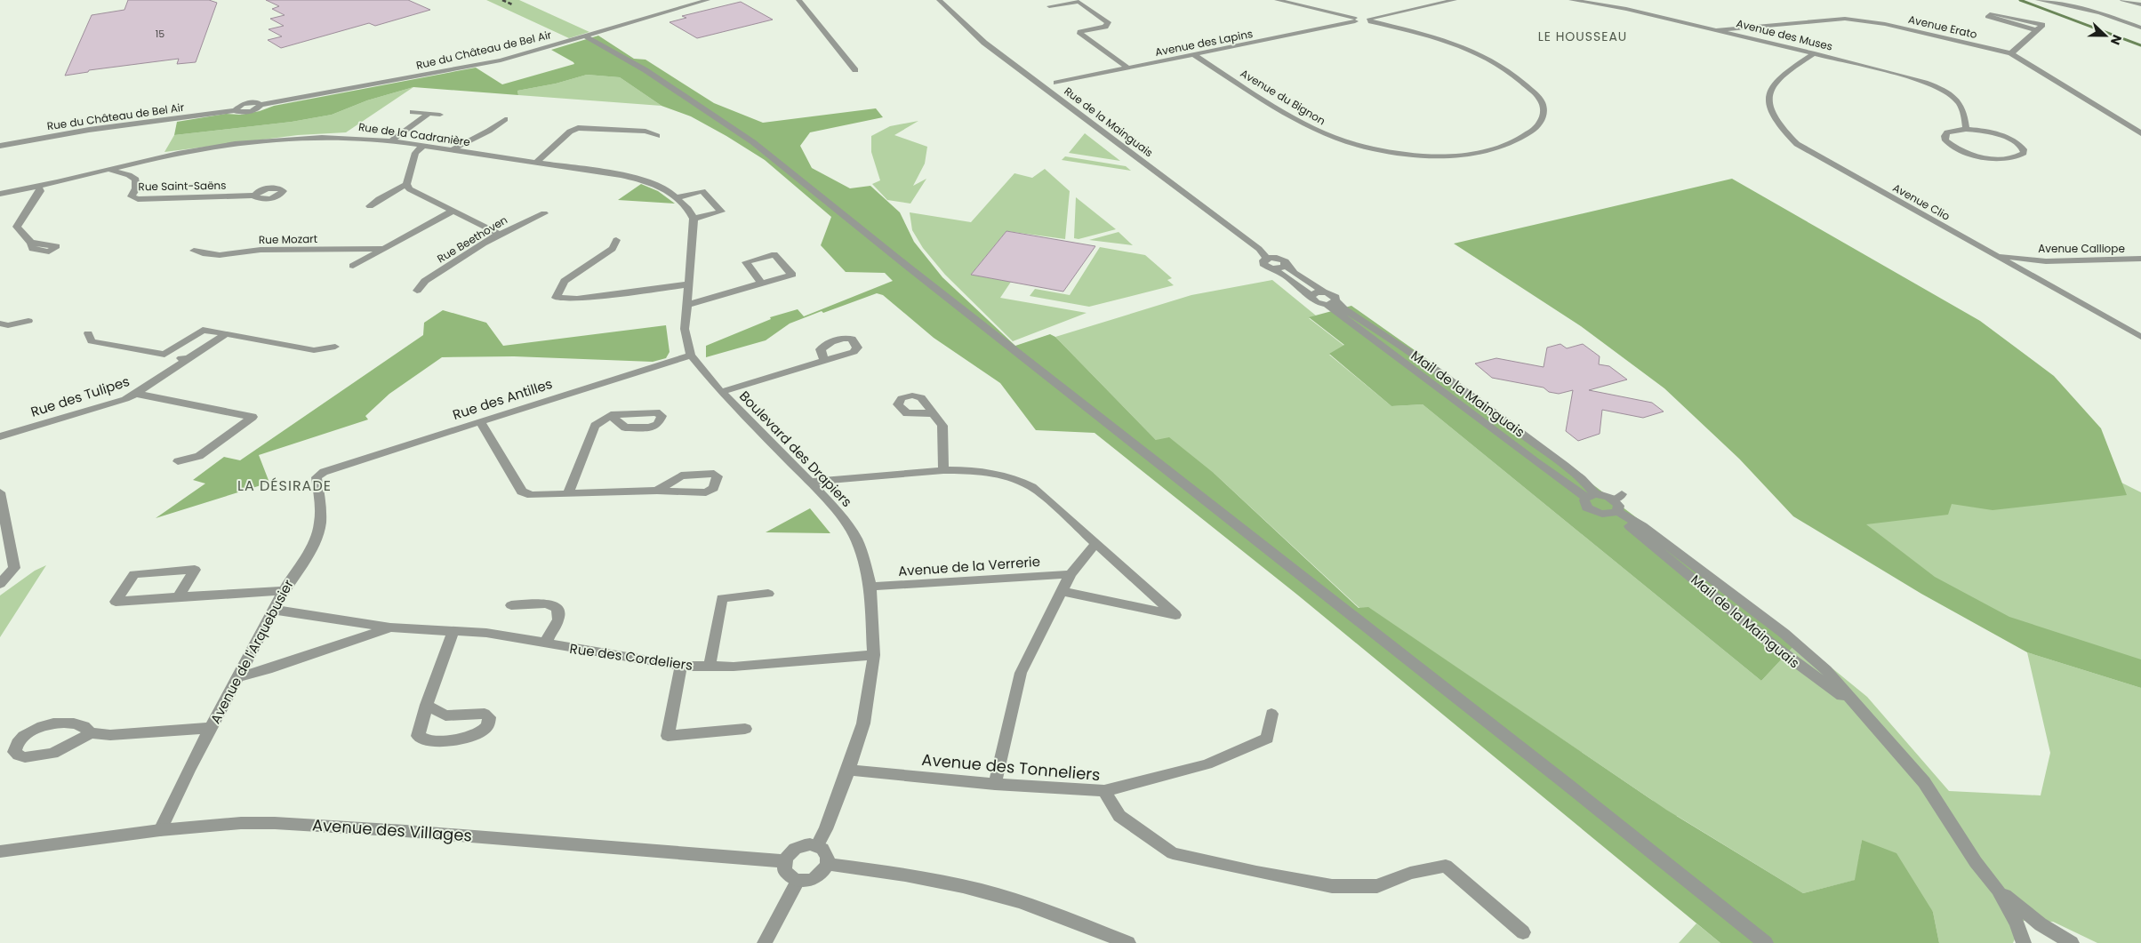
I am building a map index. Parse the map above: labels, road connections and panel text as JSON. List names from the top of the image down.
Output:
{
  "streets": {
    "street": [
      "Avenue Erato",
      "Avenue des Muses",
      "Avenue des Lapins",
      "Rue du Château de Bel Air",
      "Avenue du Bignon",
      "Rue de la Mainguais",
      "Rue de la Cadranière",
      "Rue Saint-Saëns",
      "Avenue Clio",
      "Rue Mozart",
      "Rue Beethoven",
      "Avenue Calliope",
      "Mail de la Mainguais",
      "Rue des Tulipes",
      "Rue des Antilles",
      "Boulevard des Drapiers",
      "Avenue de la Verrerie",
      "Avenue de l'Arquebusier",
      "Rue des Cordeliers",
      "Avenue des Tonneliers",
      "Avenue des Villages"
    ]
  },
  "crossings": [
    ["Avenue Erato", "Avenue des Muses"],
    ["Avenue des Muses", "Avenue Clio"],
    ["Avenue des Lapins", "Avenue du Bignon"],
    ["Rue de la Cadranière", "Rue Saint-Saëns"],
    ["Avenue Clio", "Avenue Calliope"],
    ["Rue des Antilles", "Boulevard des Drapiers"],
    ["Rue des Antilles", "Avenue de l'Arquebusier"],
    ["Boulevard des Drapiers", "Avenue de la Verrerie"],
    ["Boulevard des Drapiers", "Rue des Cordeliers"],
    ["Boulevard des Drapiers", "Avenue des Tonneliers"],
    ["Boulevard des Drapiers", "Avenue des Villages"],
    ["Avenue de l'Arquebusier", "Avenue des Villages"]
  ],
  "districts": ["LE HOUSSEAU", "LA DÉSIRADE"],
  "house_numbers": ["15"],
  "north": "right"
}
